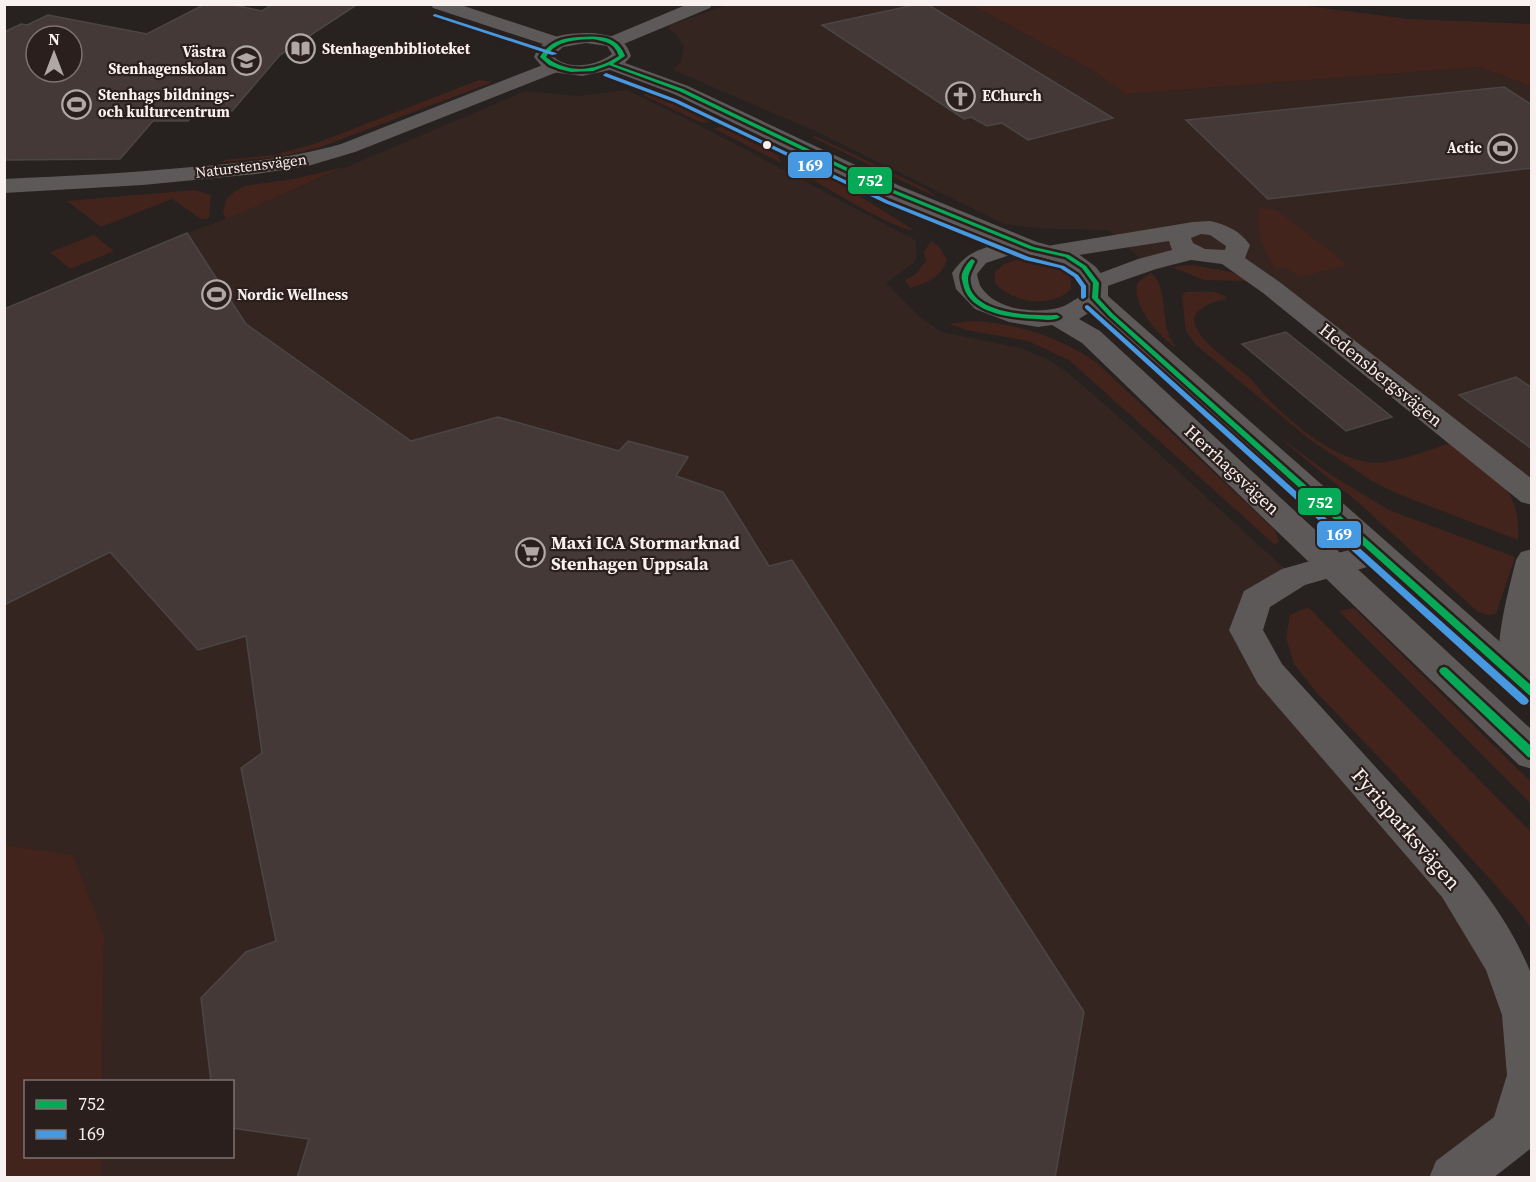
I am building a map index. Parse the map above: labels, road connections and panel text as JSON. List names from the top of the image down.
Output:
{
  "streets": {
    "street": [
      "Naturstensvägen",
      "Hedensbergsvägen",
      "Herrhagsvägen",
      "Fyrisparksvägen"
    ]
  },
  "crossings": [
    ["Herrhagsvägen", "Fyrisparksvägen"]
  ],
  "places": {
    "library": ["Stenhagenbiblioteket"],
    "school or university": ["Västra Stenhagenskolan"],
    "church": ["EChurch"],
    "sports": ["Stenhags bildnings- och kulturcentrum", "Actic", "Nordic Wellness"],
    "supermarket": ["Maxi ICA Stormarknad Stenhagen Uppsala"]
  },
  "lines": ["transit line 169", "transit line 752"],
  "legend": ["752", "169"],
  "north": "top"
}
